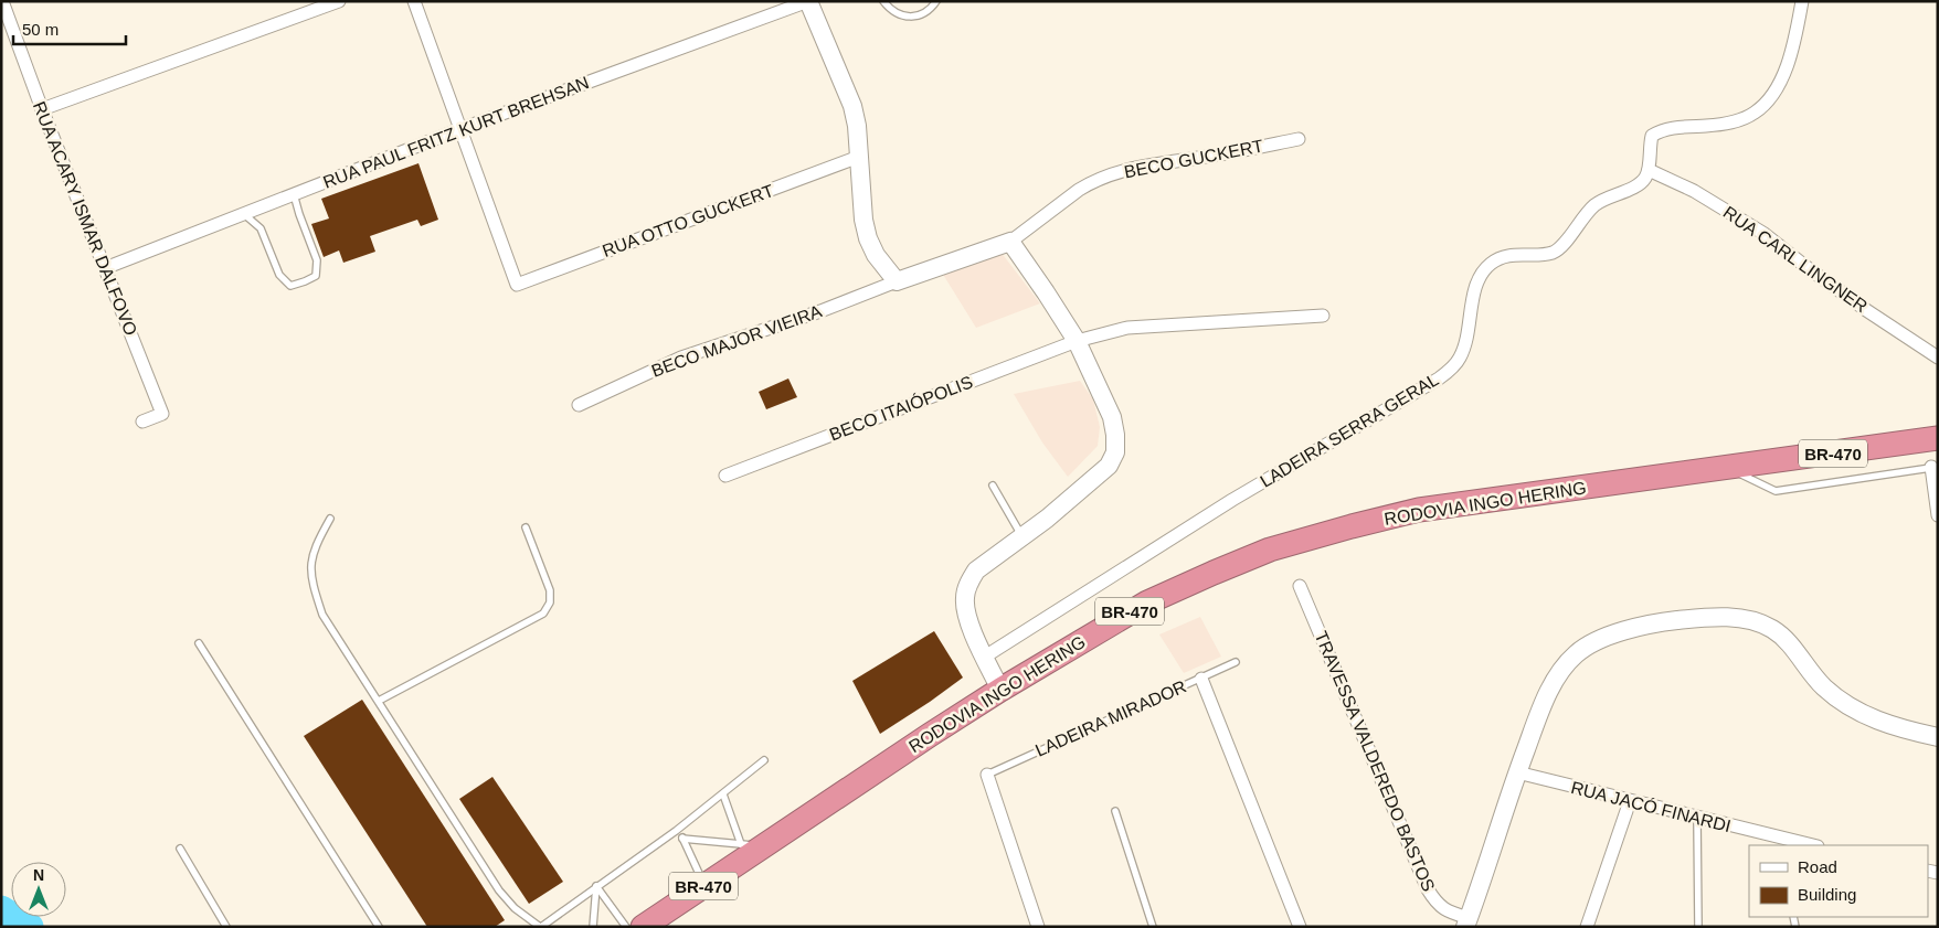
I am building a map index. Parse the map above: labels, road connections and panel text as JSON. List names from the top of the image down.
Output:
{
  "streets": {
    "highway": ["BR-470", "RODOVIA INGO HERING"],
    "street": [
      "RUA PAUL FRITZ KURT BREHSAN",
      "BECO GUCKERT",
      "RUA ACARY ISMAR DALFOVO",
      "RUA OTTO GUCKERT",
      "RUA CARL LINGNER",
      "BECO MAJOR VIEIRA",
      "BECO ITAIÓPOLIS",
      "LADEIRA SERRA GERAL",
      "TRAVESSA VALDEREDO BASTOS",
      "RUA JACÓ FINARDI"
    ],
    "lane": ["LADEIRA MIRADOR"]
  },
  "crossings": [
    ["RUA PAUL FRITZ KURT BREHSAN", "RUA ACARY ISMAR DALFOVO"],
    ["RUA PAUL FRITZ KURT BREHSAN", "RUA OTTO GUCKERT"],
    ["RUA CARL LINGNER", "LADEIRA SERRA GERAL"]
  ],
  "legend": ["Road", "Building"],
  "scale_bar": "50 m",
  "north": "top"
}
